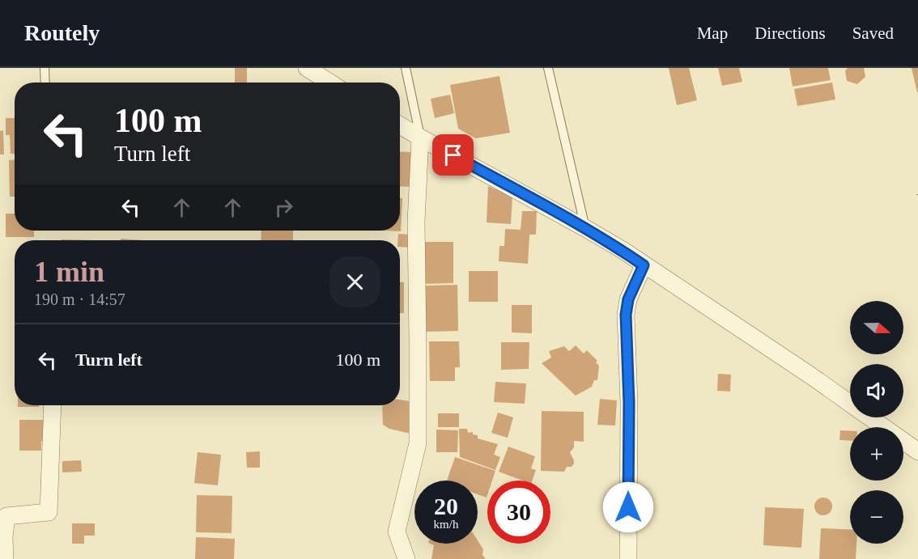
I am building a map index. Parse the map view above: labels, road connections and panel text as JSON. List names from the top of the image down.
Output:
{
  "north": "right",
  "page": {
    "header": "Routely",
    "nav": ["Map", "Directions", "Saved"],
    "turn": ["100 m", "Turn left"],
    "heading": ["1 min", "190 m · 14:57"],
    "map_buttons": ["+", "−"],
    "list": [
      {
        "name": "Turn left",
        "value": "100 m"
      }
    ],
    "speed": "20 km/h",
    "limit": "30"
  }
}
